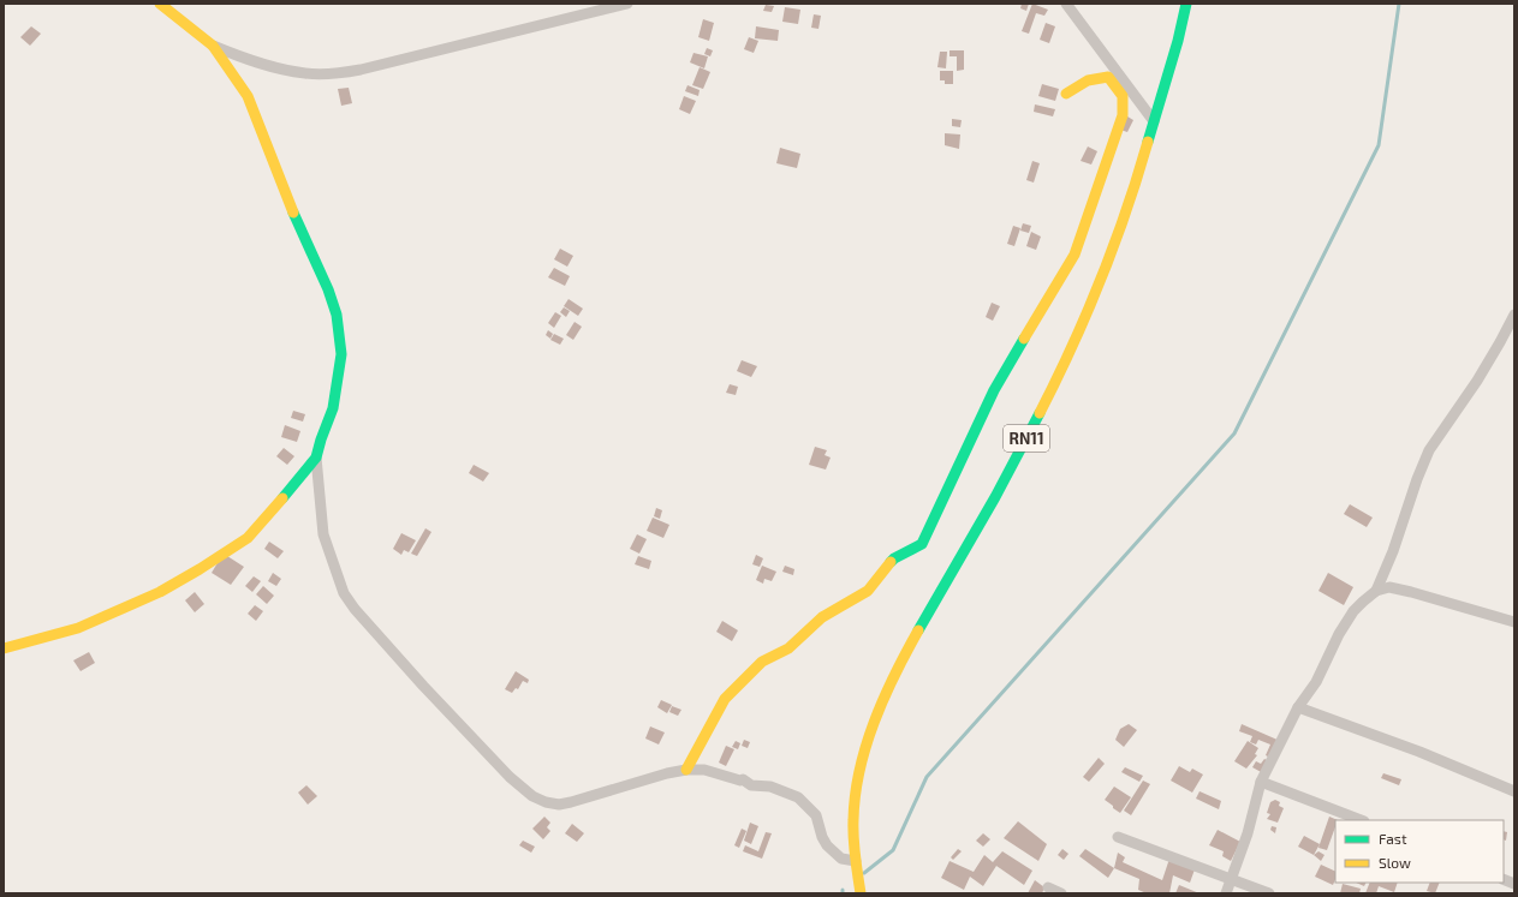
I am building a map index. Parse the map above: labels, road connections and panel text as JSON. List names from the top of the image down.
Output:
{
  "streets": {
    "street": ["RN11"]
  },
  "legend": ["Fast", "Slow"]
}
